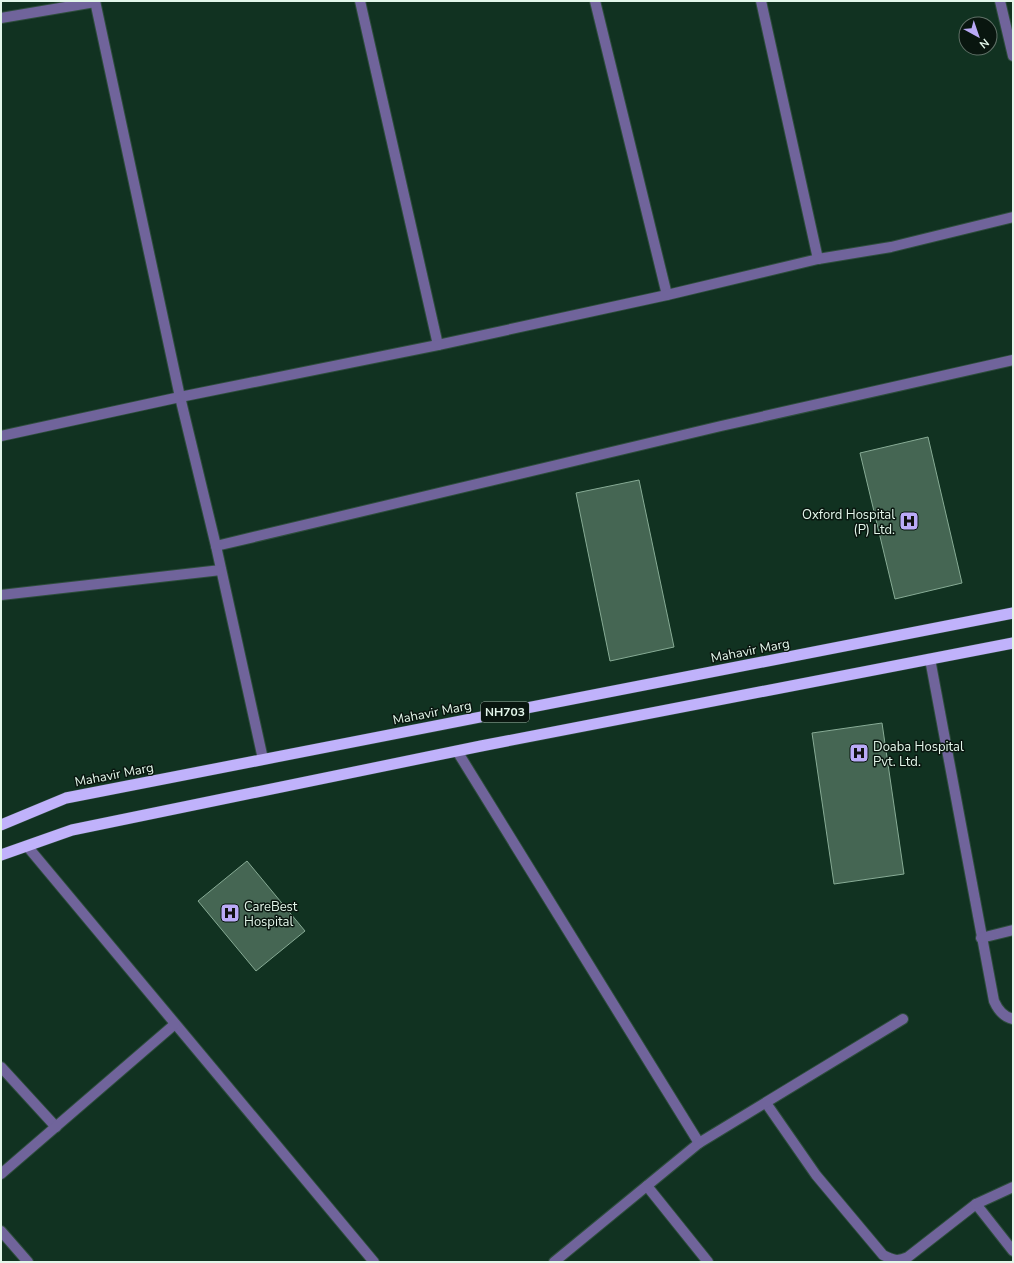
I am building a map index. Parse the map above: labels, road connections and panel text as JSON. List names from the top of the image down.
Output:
{
  "streets": {
    "highway": ["Mahavir Marg", "NH703"]
  },
  "places": {
    "hospital": ["Oxford Hospital (P) Ltd.", "Doaba Hospital Pvt. Ltd.", "CareBest Hospital"]
  },
  "north": "bottom right"
}
